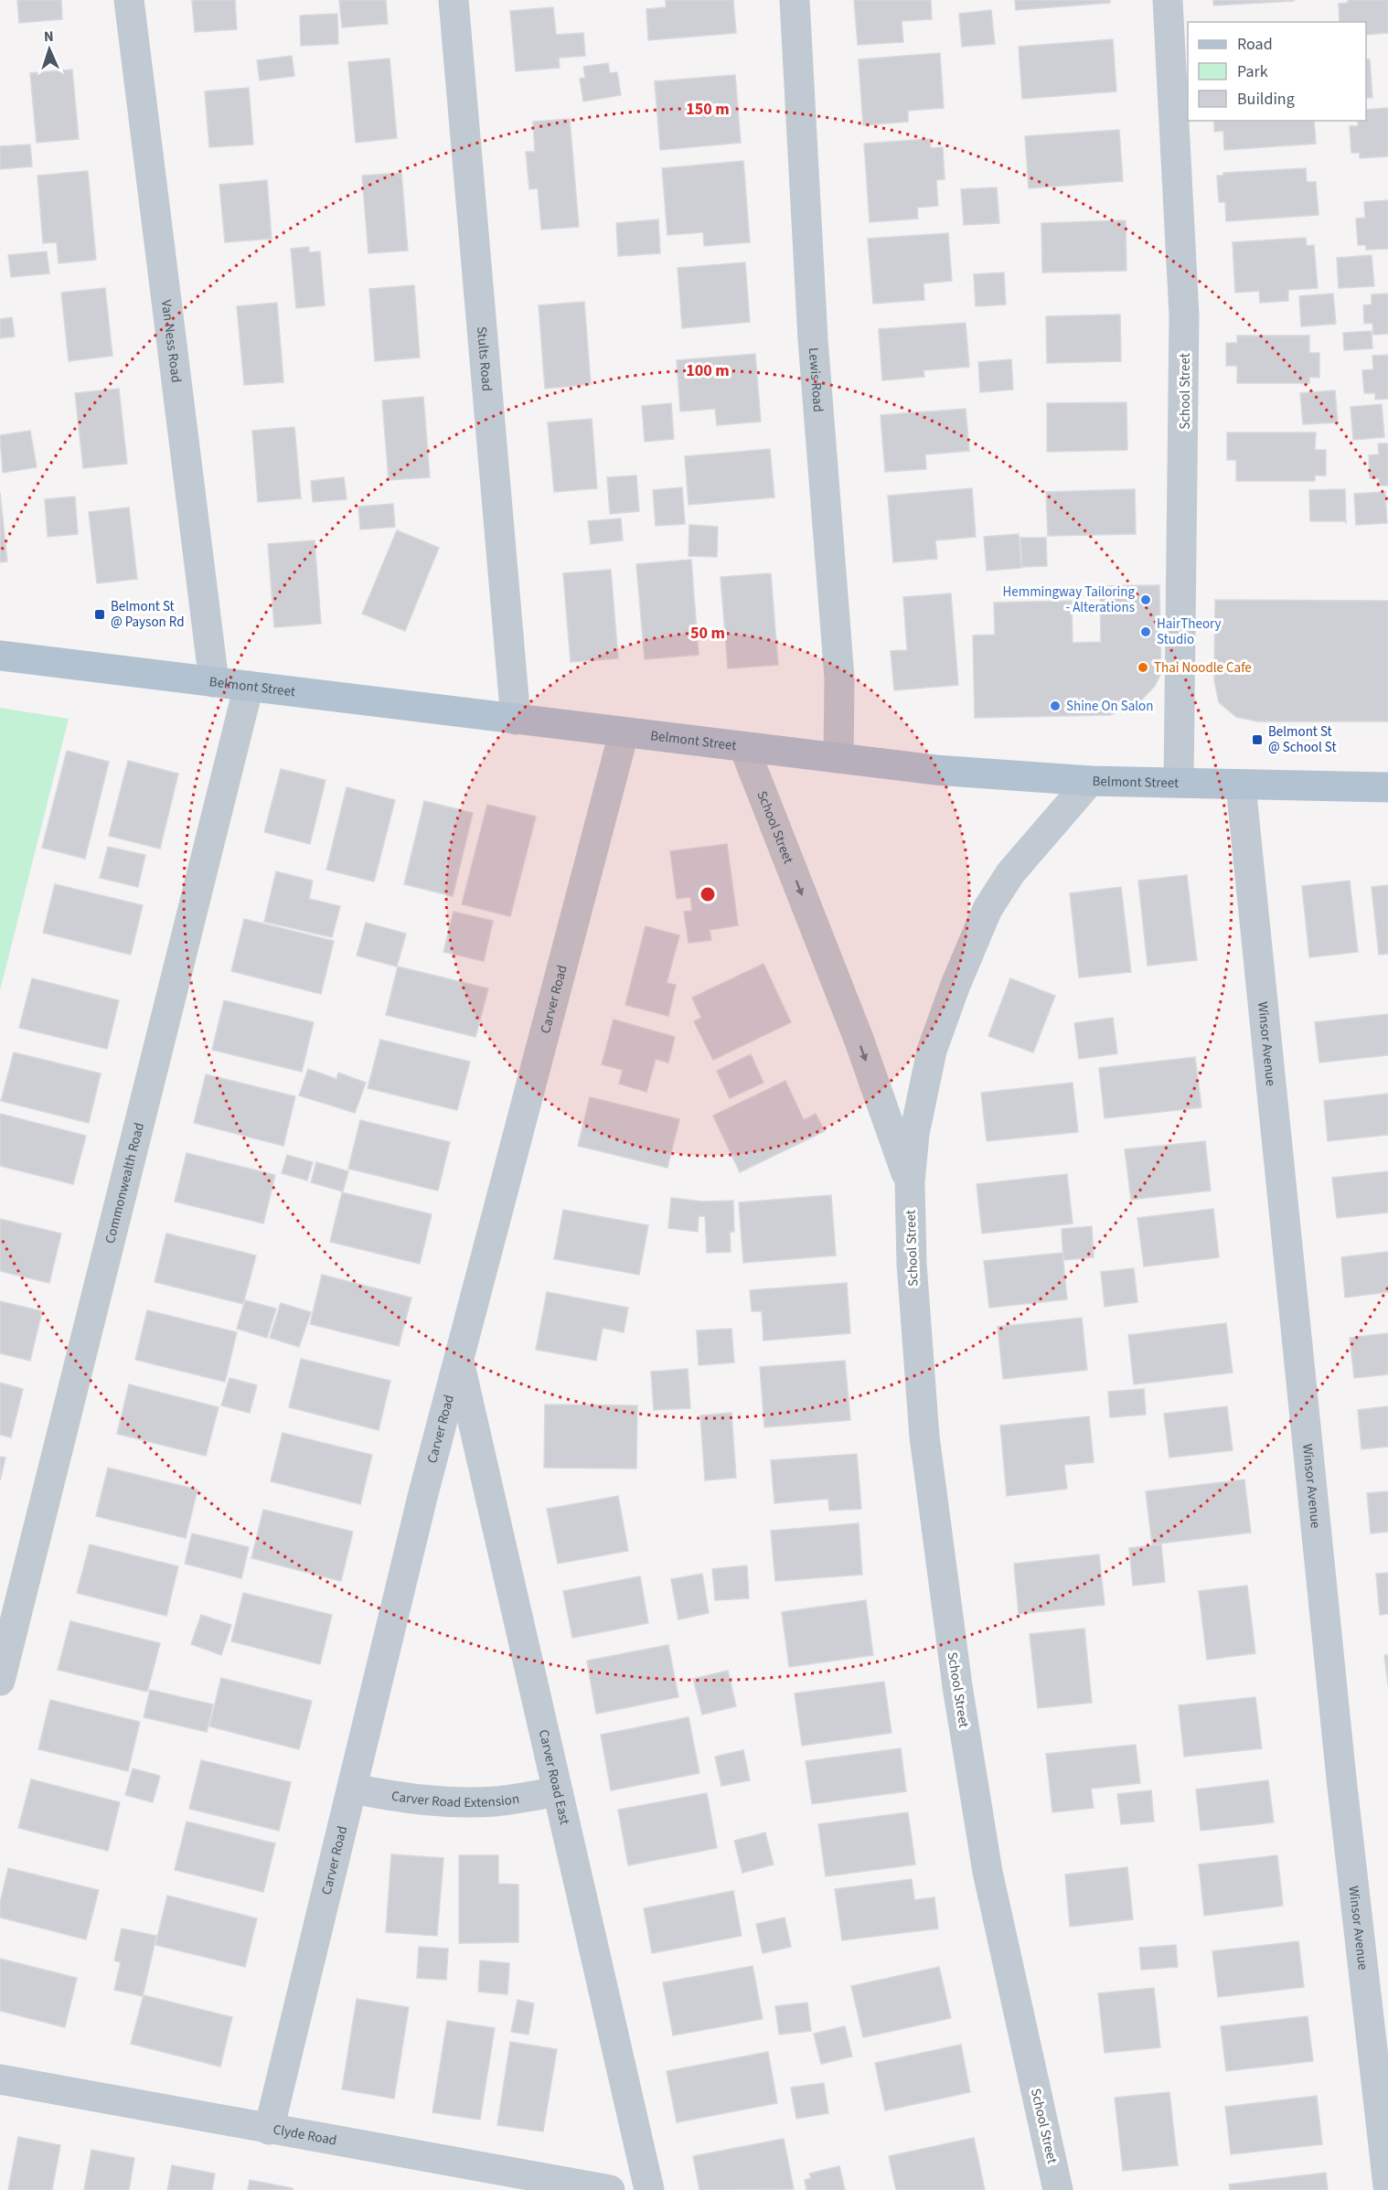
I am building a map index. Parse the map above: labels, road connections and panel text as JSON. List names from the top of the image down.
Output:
{
  "streets": {
    "main road": ["Belmont Street"],
    "street": [
      "Van Ness Road",
      "Stults Road",
      "Lewis Road",
      "School Street",
      "Carver Road",
      "Winsor Avenue",
      "Commonwealth Road",
      "Carver Road East",
      "Carver Road Extension",
      "Clyde Road"
    ]
  },
  "crossings": [
    ["Van Ness Road", "Belmont Street"],
    ["Stults Road", "Belmont Street"],
    ["Lewis Road", "Belmont Street"],
    ["School Street", "Belmont Street"],
    ["Belmont Street", "Carver Road"],
    ["Belmont Street", "Winsor Avenue"],
    ["Belmont Street", "Commonwealth Road"],
    ["Carver Road", "Carver Road East"],
    ["Carver Road", "Carver Road Extension"],
    ["Carver Road", "Clyde Road"],
    ["Carver Road East", "Carver Road Extension"]
  ],
  "places": {
    "other": [
      "Hemmingway Tailoring - Alterations",
      "HairTheory Studio",
      "Thai Noodle Cafe",
      "Shine On Salon"
    ],
    "transit": ["Belmont St @ Payson Rd", "Belmont St @ School St"]
  },
  "legend": ["Road", "Park", "Building"],
  "north": "top",
  "rings": ["150 m", "100 m", "50 m"]
}
